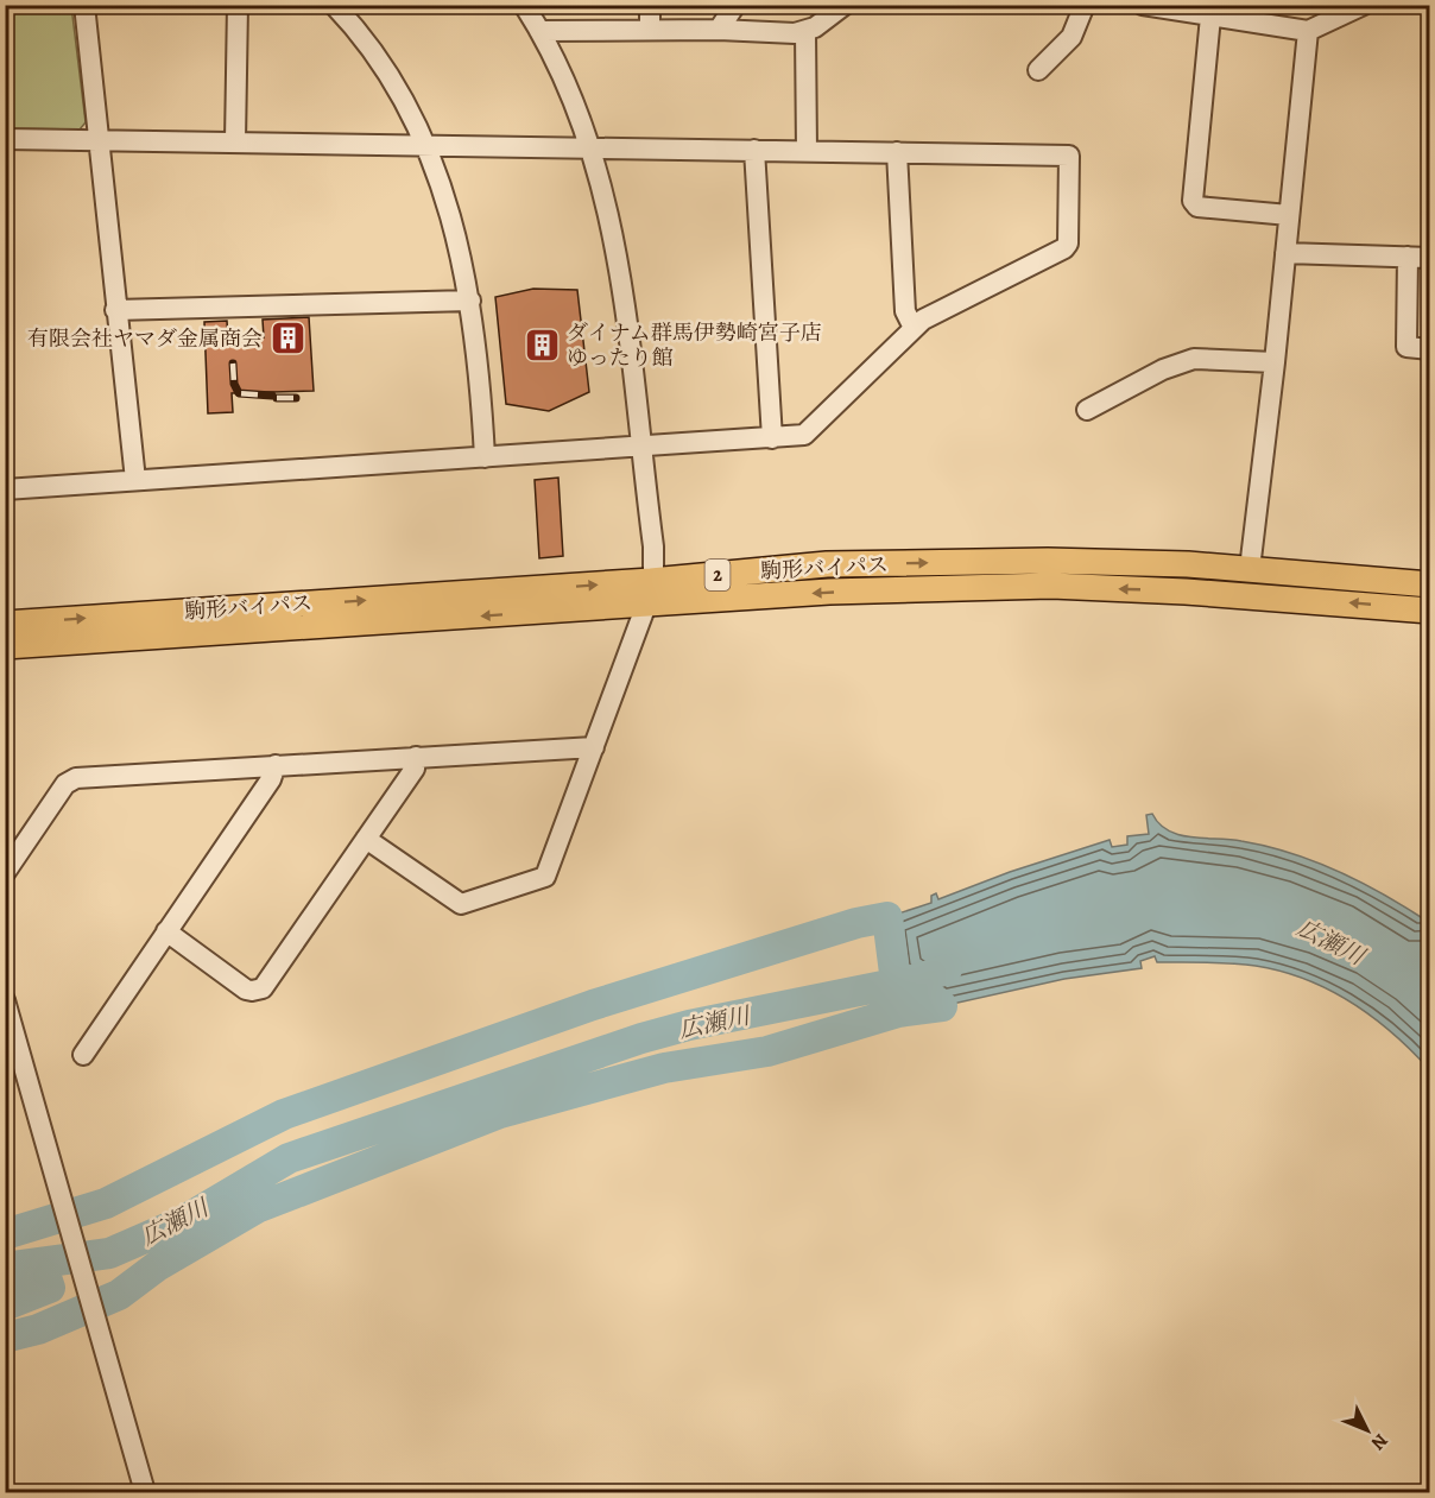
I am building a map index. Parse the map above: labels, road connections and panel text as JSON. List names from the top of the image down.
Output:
{
  "streets": {
    "main road": ["駒形バイパス", "2"]
  },
  "water": ["広瀬川"],
  "places": {
    "building": ["有限会社ヤマダ金属商会", "ダイナム群馬伊勢崎宮子店 ゆったり館"]
  },
  "north": "bottom right"
}
